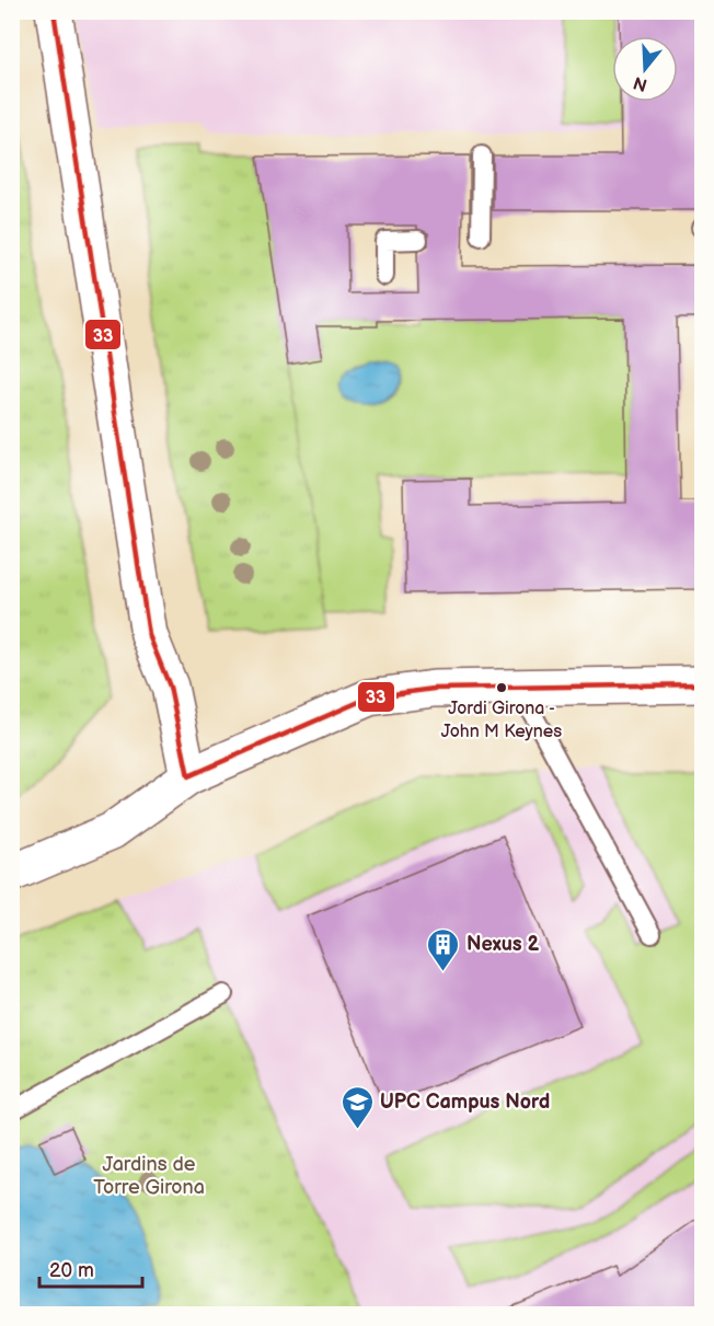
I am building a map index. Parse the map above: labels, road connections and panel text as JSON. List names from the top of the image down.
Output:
{
  "parks": ["Jardins de Torre Girona"],
  "places": {
    "other": ["Jordi Girona - John M Keynes"],
    "building": ["Nexus 2"],
    "school or university": ["UPC Campus Nord"]
  },
  "lines": ["transit line 33"],
  "scale_bar": "20 m",
  "north": "bottom"
}
